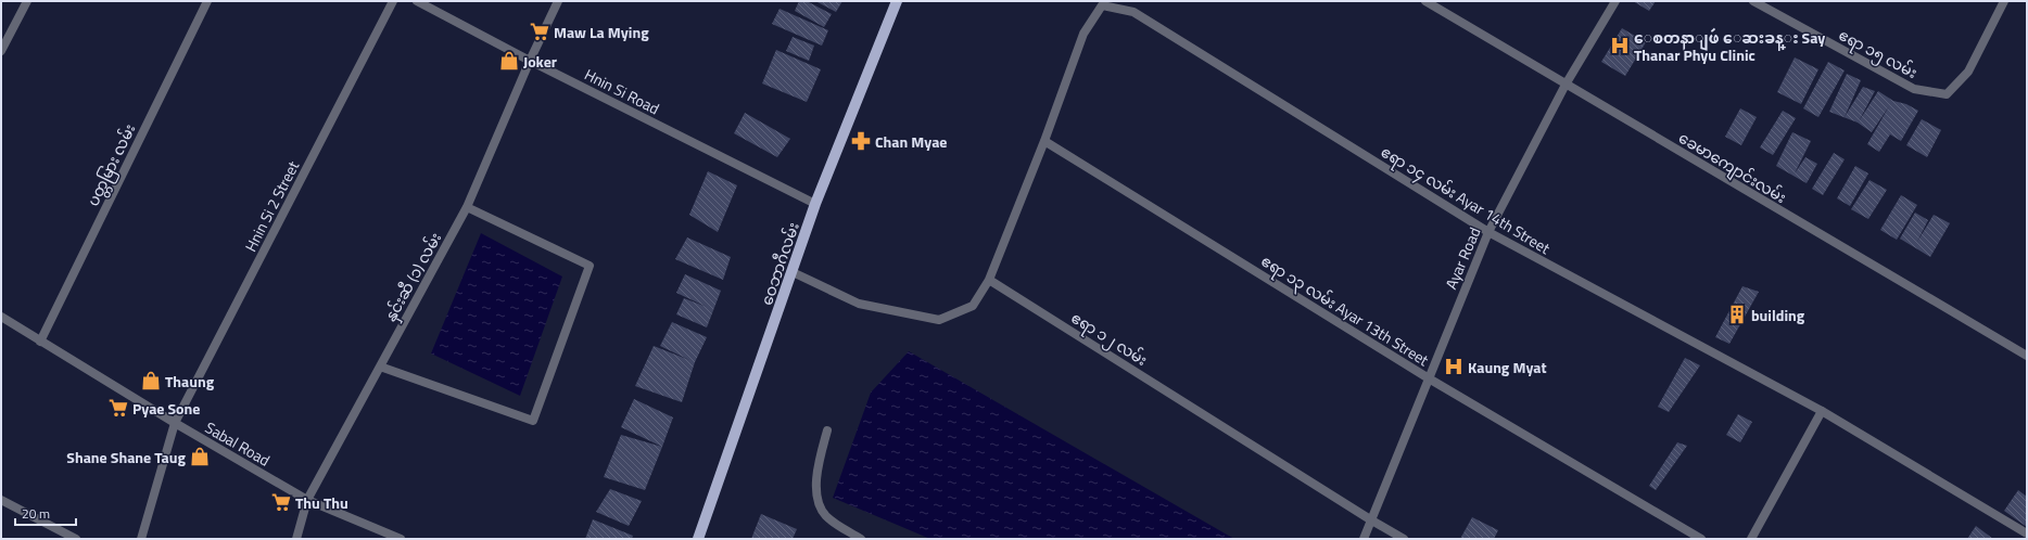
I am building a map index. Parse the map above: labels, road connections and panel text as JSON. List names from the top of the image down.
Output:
{
  "streets": {
    "main road": ["ဝေဘာဂီလမ်း"],
    "street": [
      "ဧရာ ၁၅ လမ်း",
      "Hnin Si Road",
      "ပတ္တမြား လမ်း",
      "ခေမာကျောင်းလမ်း",
      "ဧရာ ၁၄ လမ်း Ayar 14th Street",
      "Hnin Si 2 Street",
      "Ayar Road",
      "နှင်းဆီ (၁) လမ်း",
      "ဧရာ ၁၃ လမ်း Ayar 13th Street",
      "ဧရာ ၁၂ လမ်း",
      "Sabal Road"
    ]
  },
  "crossings": [
    ["Hnin Si Road", "ဝေဘာဂီလမ်း"],
    ["Hnin Si Road", "နှင်းဆီ (၁) လမ်း"],
    ["ပတ္တမြား လမ်း", "Sabal Road"],
    ["ခေမာကျောင်းလမ်း", "Ayar Road"],
    ["ဧရာ ၁၄ လမ်း Ayar 14th Street", "Ayar Road"],
    ["Hnin Si 2 Street", "Sabal Road"],
    ["Ayar Road", "ဧရာ ၁၃ လမ်း Ayar 13th Street"],
    ["Ayar Road", "ဧရာ ၁၂ လမ်း"],
    ["နှင်းဆီ (၁) လမ်း", "Sabal Road"]
  ],
  "places": {
    "supermarket": ["Maw La Mying", "Pyae Sone", "Thu Thu"],
    "hospital": ["ေစတနာျဖဴ ေဆးခန္း Say Thanar Phyu Clinic", "Kaung Myat"],
    "shop": ["Joker", "Thaung", "Shane Shane Taug"],
    "pharmacy": ["Chan Myae"],
    "building": ["building"]
  },
  "scale_bar": "20 m"
}
